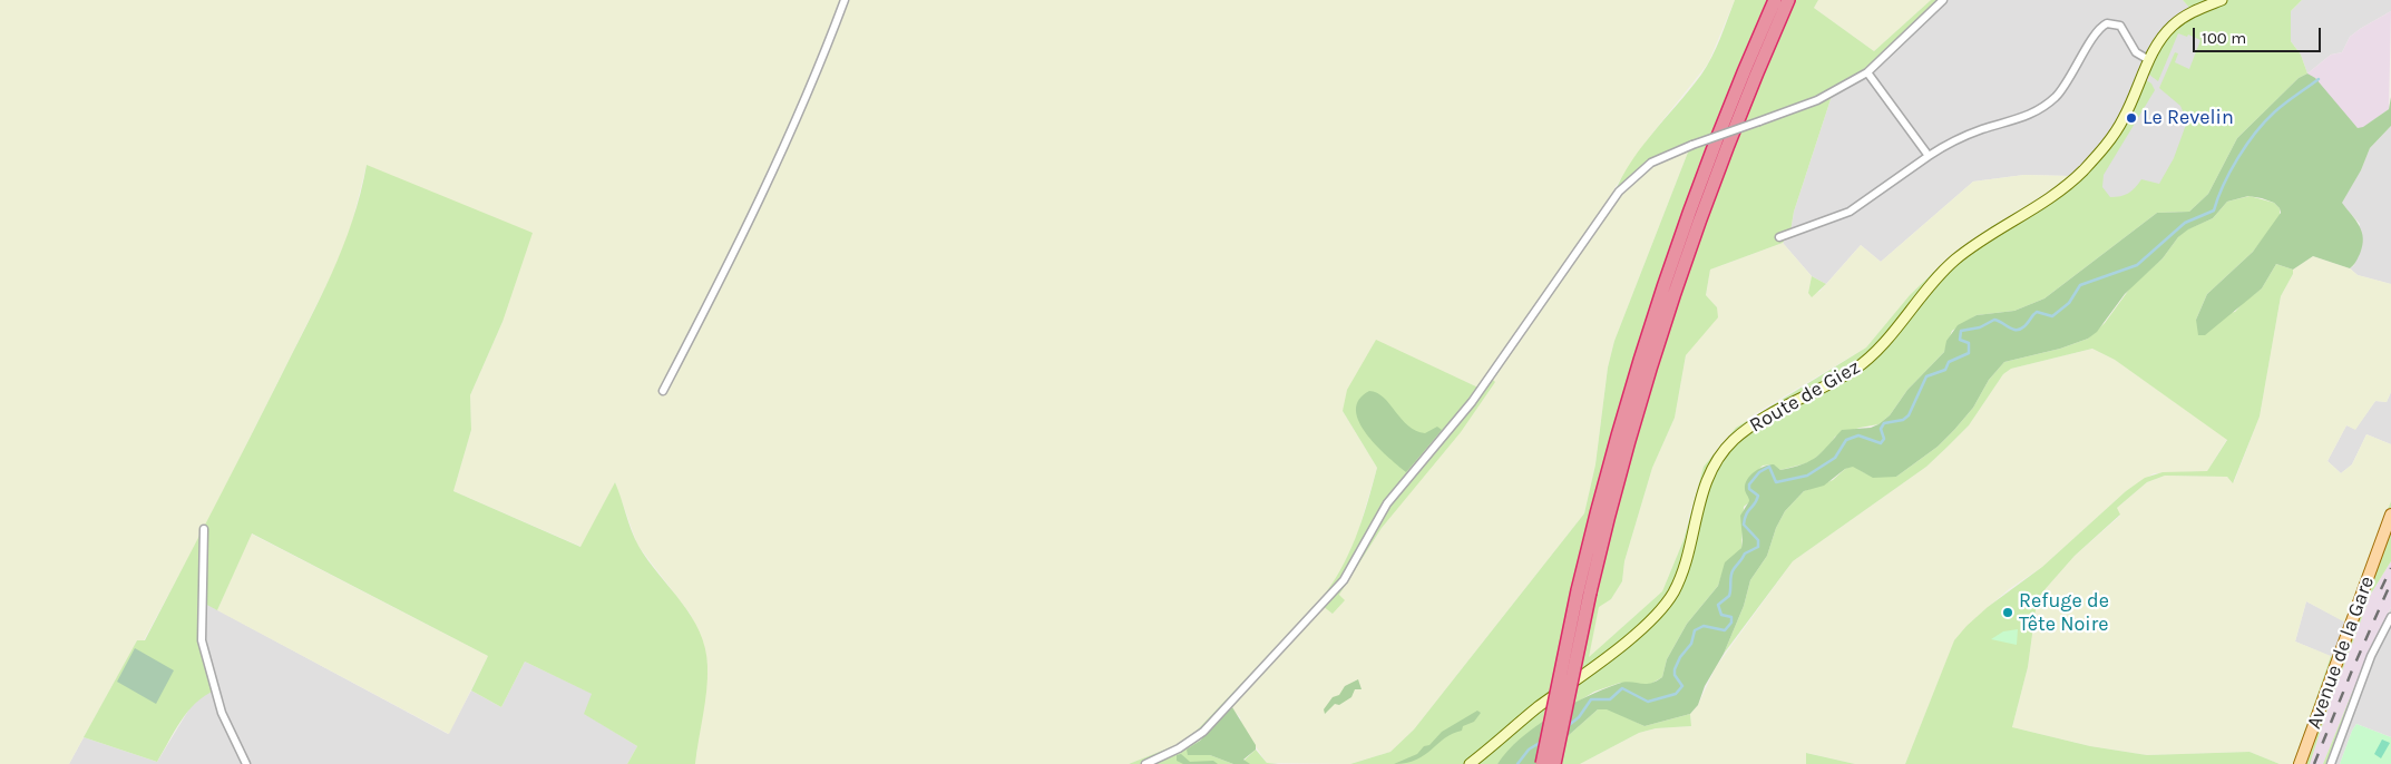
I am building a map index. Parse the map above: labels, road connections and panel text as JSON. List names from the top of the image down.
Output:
{
  "streets": {
    "main road": ["Avenue de la Gare"],
    "street": ["Route de Giez"]
  },
  "places": ["Le Revelin", "Refuge de Tête Noire"],
  "scale_bar": "100 m"
}
